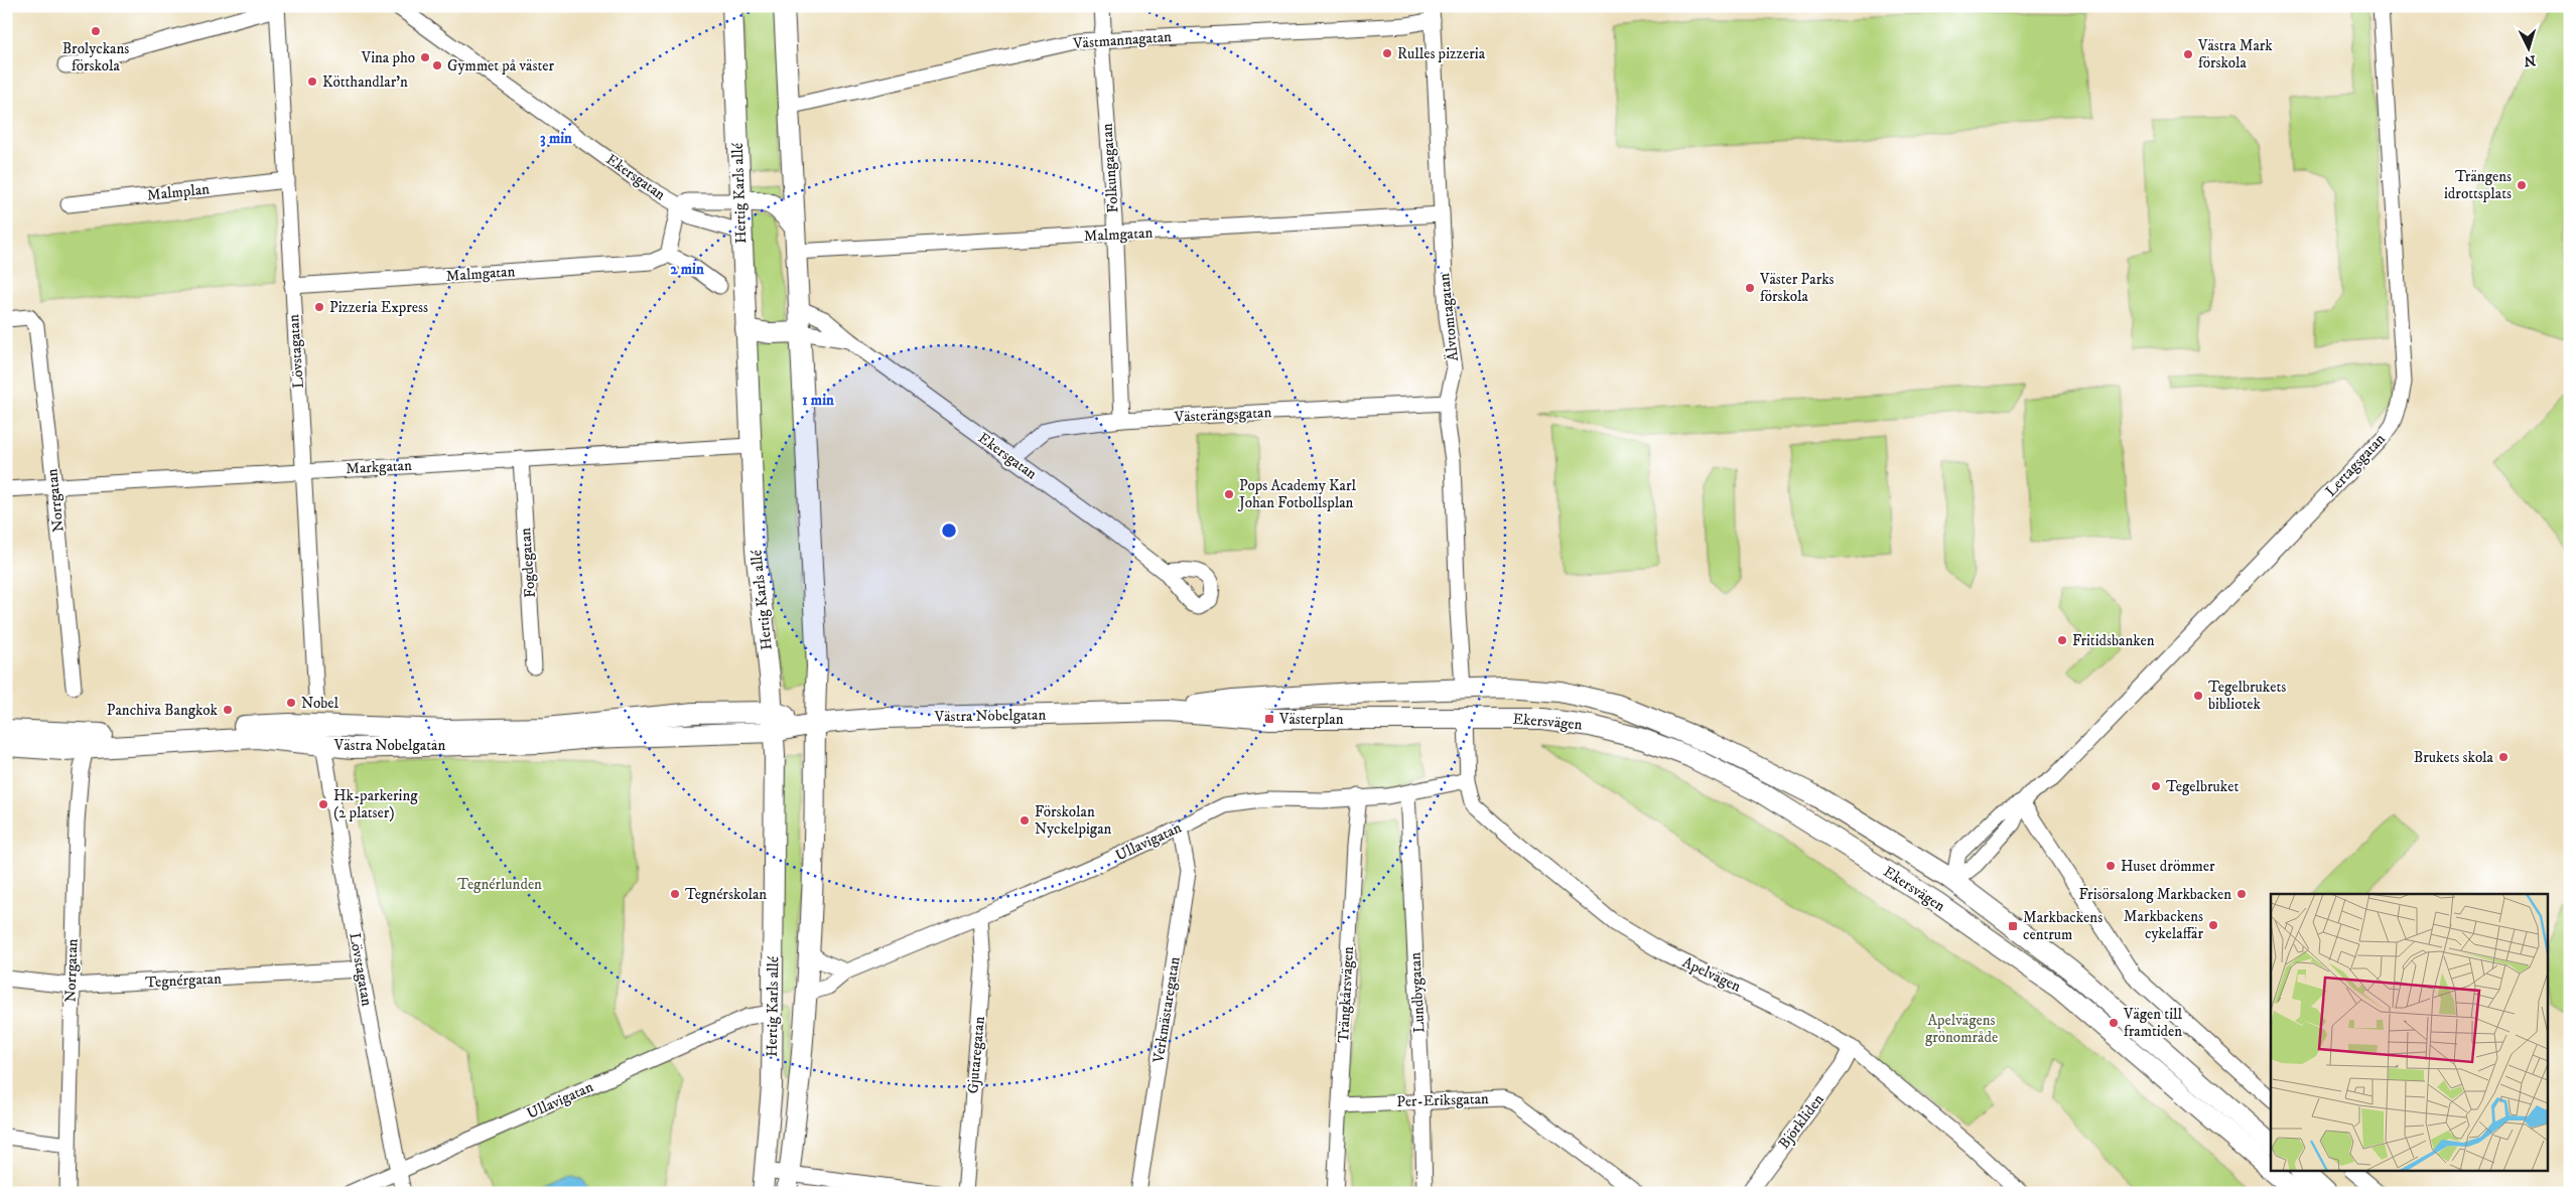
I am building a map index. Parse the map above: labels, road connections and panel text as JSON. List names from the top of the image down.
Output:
{
  "streets": {
    "main road": ["Hertig Karls allé", "Västra Nobelgatan", "Ekersvägen"],
    "street": [
      "Västmannagatan",
      "Folkungagatan",
      "Ekersgatan",
      "Malmplan",
      "Malmgatan",
      "Älvtomtagatan",
      "Lövstagatan",
      "Västerängsgatan",
      "Lertagsgatan",
      "Markgatan",
      "Norrgatan",
      "Fogdegatan",
      "Ullavigatan",
      "Apelvägen",
      "Tegnérgatan",
      "Lundbygatan",
      "Trängkårsvägen",
      "Verkmästaregatan",
      "Gjutaregatan",
      "Per-Eriksgatan",
      "Björkliden"
    ]
  },
  "crossings": [
    ["Västmannagatan", "Folkungagatan"],
    ["Västmannagatan", "Hertig Karls allé"],
    ["Västmannagatan", "Älvtomtagatan"],
    ["Folkungagatan", "Malmgatan"],
    ["Folkungagatan", "Västerängsgatan"],
    ["Ekersgatan", "Hertig Karls allé"],
    ["Ekersgatan", "Västerängsgatan"],
    ["Malmplan", "Lövstagatan"],
    ["Hertig Karls allé", "Malmgatan"],
    ["Hertig Karls allé", "Markgatan"],
    ["Hertig Karls allé", "Västra Nobelgatan"],
    ["Hertig Karls allé", "Ullavigatan"],
    ["Malmgatan", "Älvtomtagatan"],
    ["Malmgatan", "Lövstagatan"],
    ["Älvtomtagatan", "Västerängsgatan"],
    ["Älvtomtagatan", "Västra Nobelgatan"],
    ["Älvtomtagatan", "Ekersvägen"],
    ["Lövstagatan", "Markgatan"],
    ["Lövstagatan", "Västra Nobelgatan"],
    ["Lövstagatan", "Ullavigatan"],
    ["Lövstagatan", "Tegnérgatan"],
    ["Lertagsgatan", "Ekersvägen"],
    ["Markgatan", "Norrgatan"],
    ["Markgatan", "Fogdegatan"],
    ["Norrgatan", "Västra Nobelgatan"],
    ["Norrgatan", "Tegnérgatan"],
    ["Västra Nobelgatan", "Ekersvägen"],
    ["Västra Nobelgatan", "Apelvägen"],
    ["Ekersvägen", "Apelvägen"],
    ["Ullavigatan", "Apelvägen"],
    ["Ullavigatan", "Lundbygatan"],
    ["Ullavigatan", "Trängkårsvägen"],
    ["Ullavigatan", "Verkmästaregatan"],
    ["Ullavigatan", "Gjutaregatan"],
    ["Apelvägen", "Björkliden"],
    ["Lundbygatan", "Per-Eriksgatan"],
    ["Trängkårsvägen", "Per-Eriksgatan"]
  ],
  "parks": ["Tegnérlunden", "Apelvägens grönområde"],
  "places": {
    "other": [
      "Brolyckans förskola",
      "Rulles pizzeria",
      "Västra Mark förskola",
      "Vina pho",
      "Gymmet på väster",
      "Kötthandlar'n",
      "Trängens idrottsplats",
      "Väster Parks förskola",
      "Pizzeria Express",
      "Pops Academy Karl Johan Fotbollsplan",
      "Fritidsbanken",
      "Tegelbrukets bibliotek",
      "Nobel",
      "Panchiva Bangkok",
      "Brukets skola",
      "Tegelbruket",
      "Hk-parkering (2 platser)",
      "Förskolan Nyckelpigan",
      "Huset drömmer",
      "Tegnérskolan",
      "Frisörsalong Markbacken",
      "Markbackens cykelaffär",
      "Vägen till framtiden"
    ],
    "transit": ["Västerplan", "Markbackens centrum"]
  },
  "north": "bottom",
  "rings": ["3 min", "2 min", "1 min"]
}
